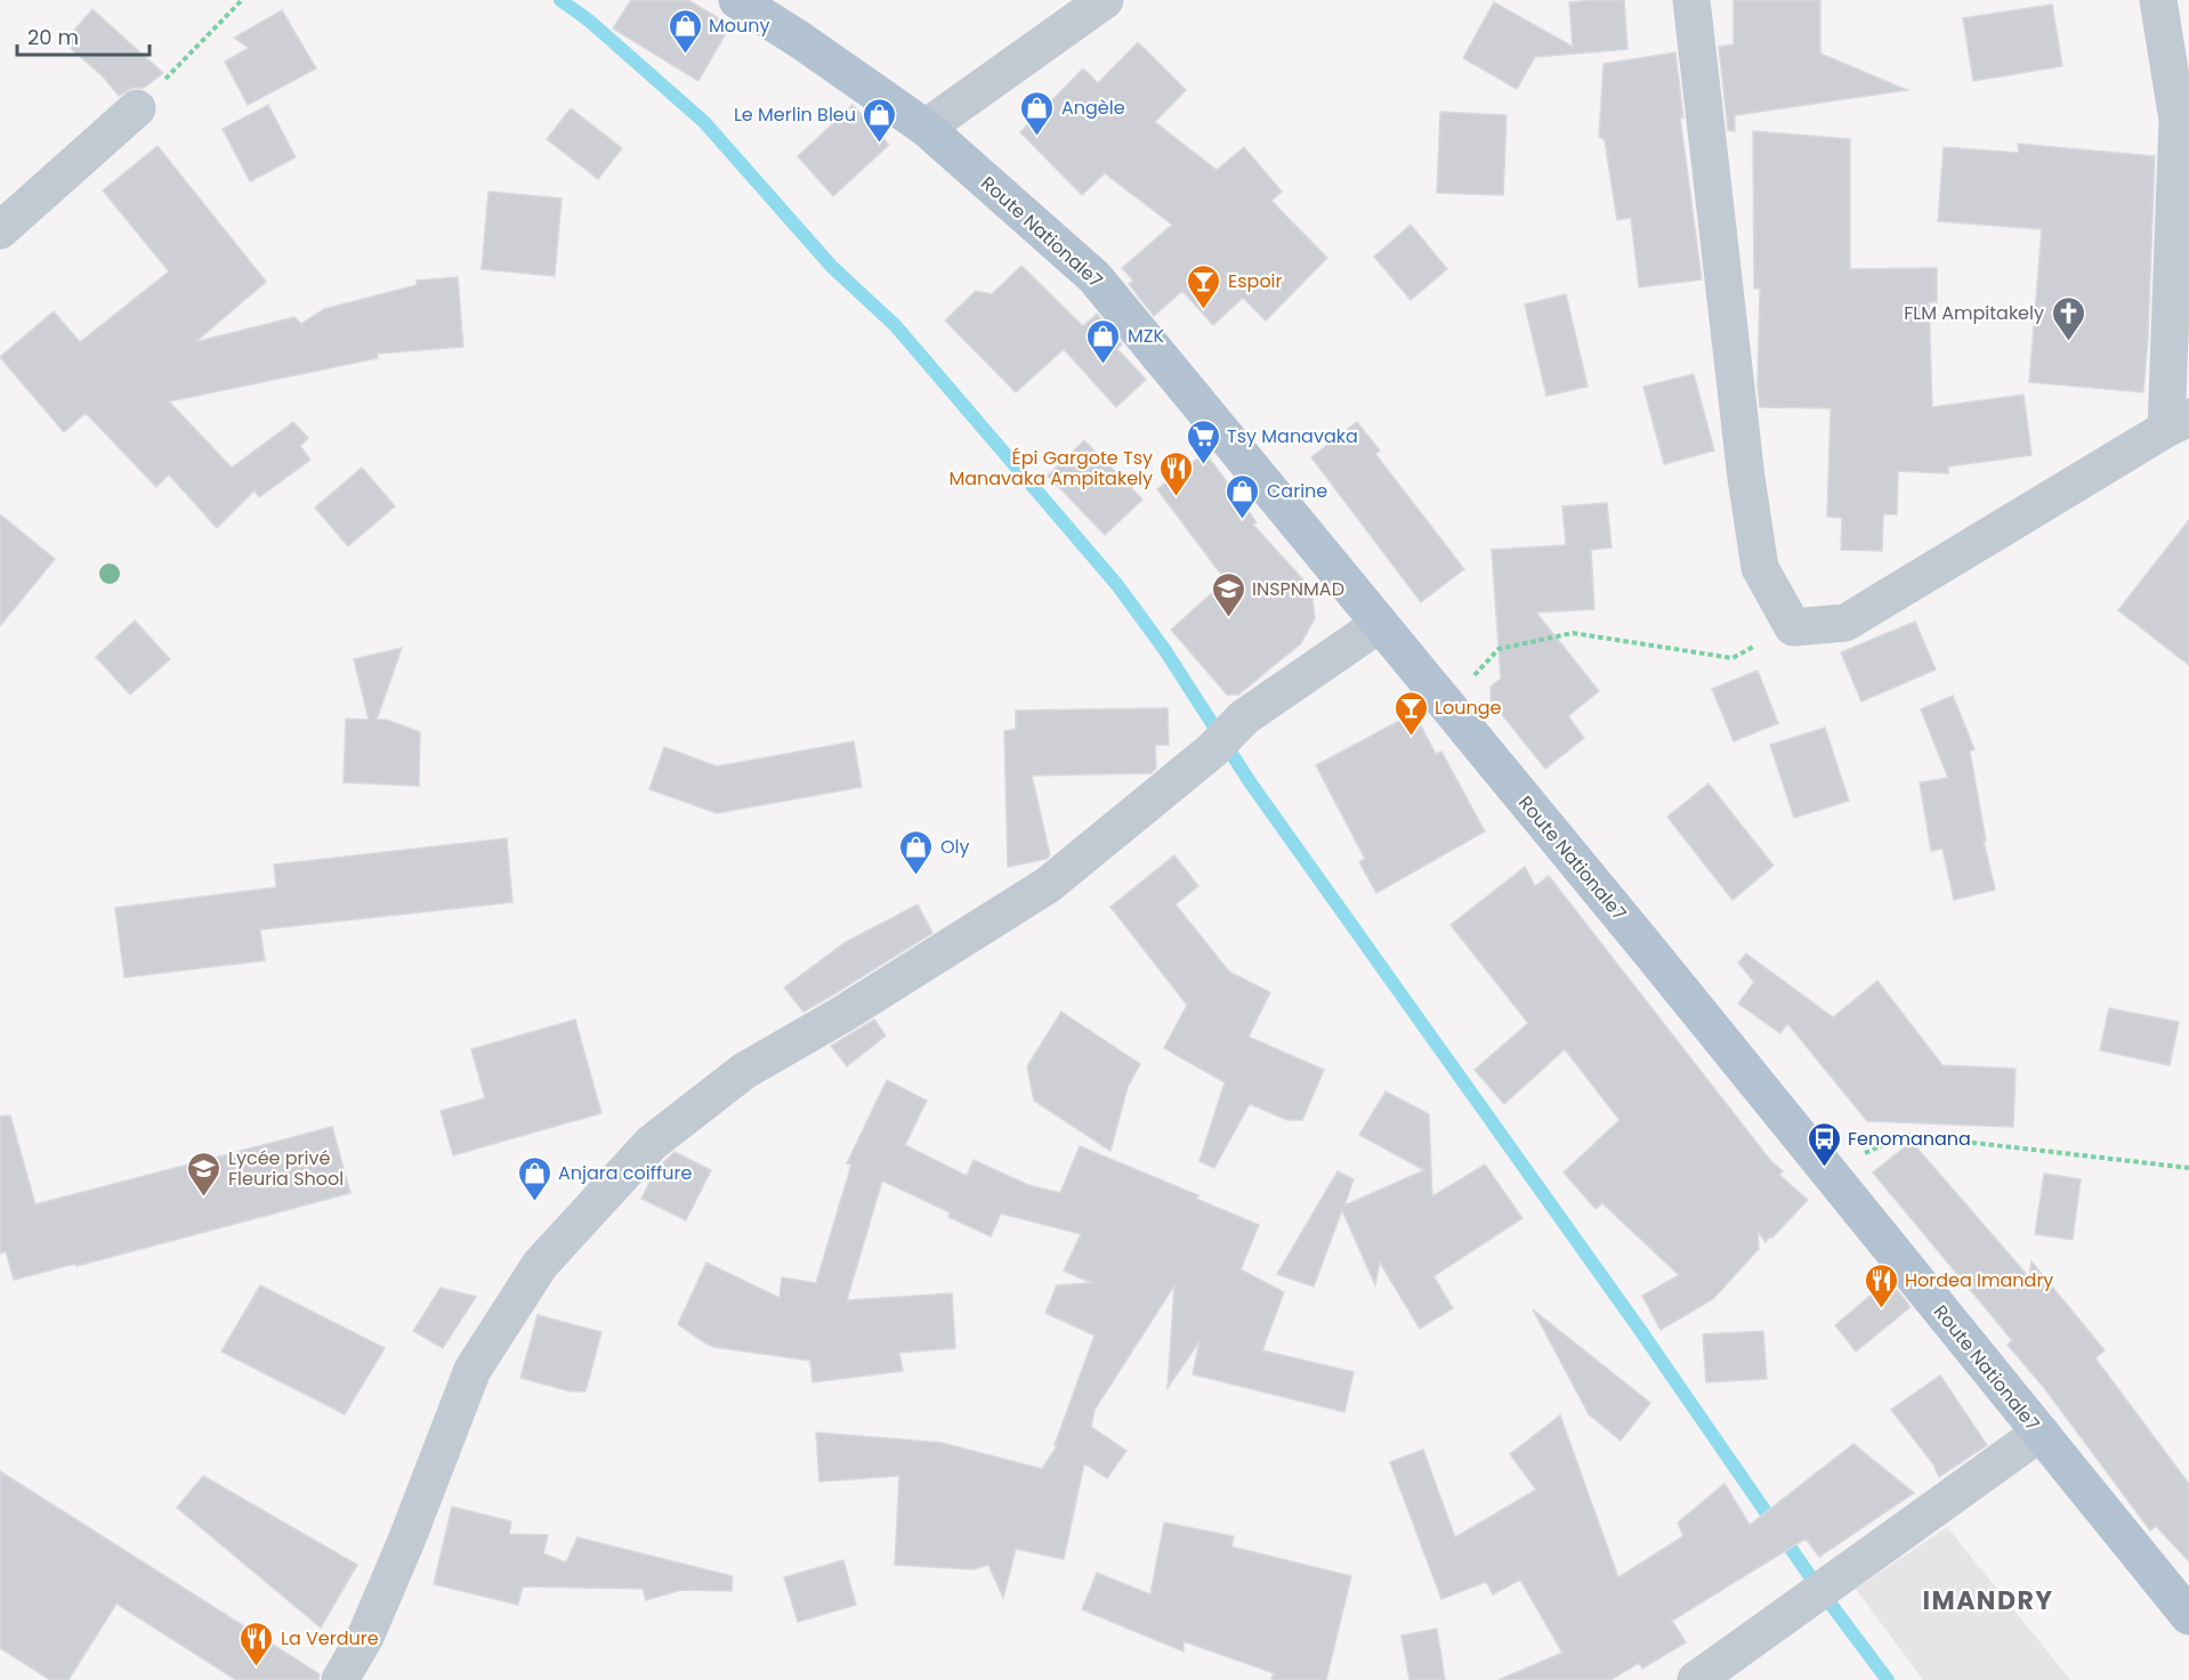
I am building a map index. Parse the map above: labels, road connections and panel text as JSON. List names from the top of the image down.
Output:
{
  "streets": {
    "main road": ["Route Nationale7"]
  },
  "districts": ["IMANDRY"],
  "places": {
    "shop": [
      "Mouny",
      "Angèle",
      "Le Merlin Bleu",
      "MZK",
      "Carine",
      "Oly",
      "Anjara coiffure"
    ],
    "bar": ["Espoir", "Lounge"],
    "church": ["FLM Ampitakely"],
    "supermarket": ["Tsy Manavaka"],
    "restaurant": ["Épi Gargote Tsy Manavaka Ampitakely", "Hordea Imandry", "La Verdure"],
    "school or university": ["INSPNMAD", "Lycée privé Fleuria Shool"],
    "bus stop": ["Fenomanana"]
  },
  "scale_bar": "20 m"
}
